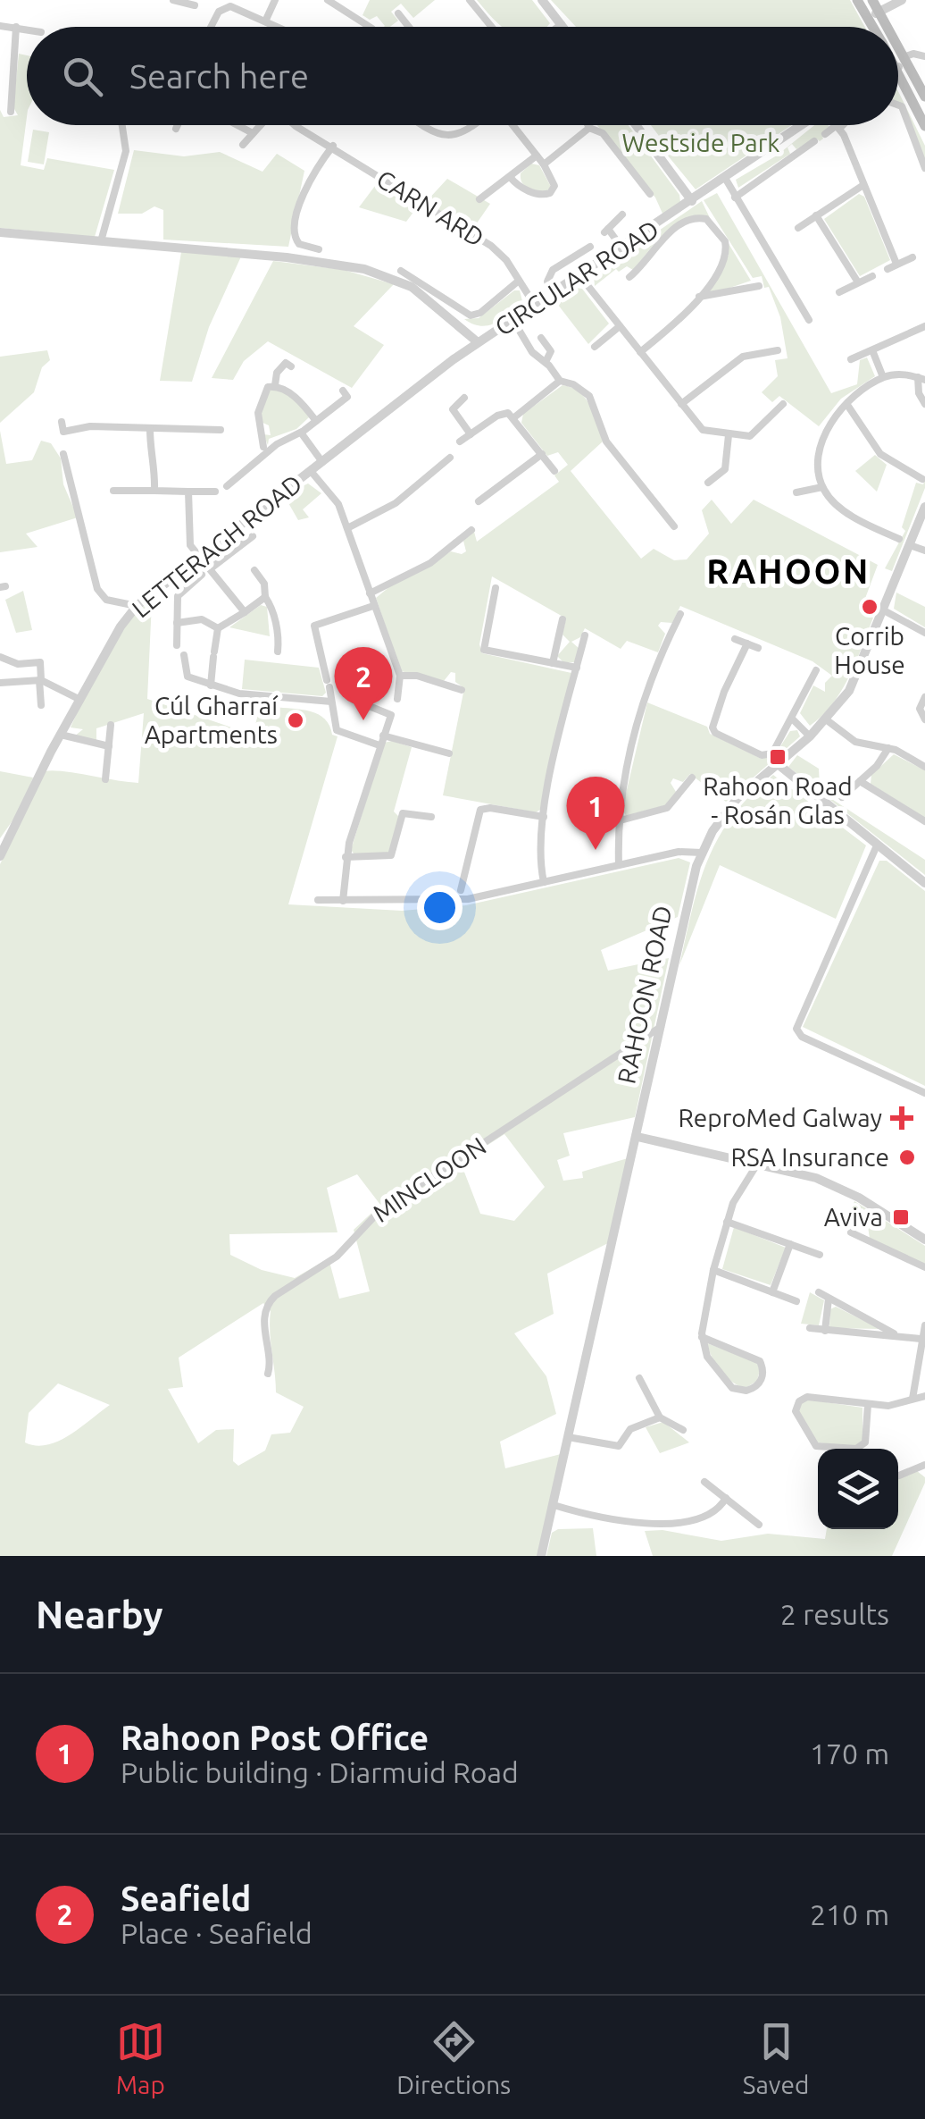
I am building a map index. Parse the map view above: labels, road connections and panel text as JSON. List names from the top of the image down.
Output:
{
  "streets": {
    "street": [
      "CARN ARD",
      "CIRCULAR ROAD",
      "LETTERAGH ROAD",
      "RAHOON ROAD",
      "MINCLOON"
    ]
  },
  "crossings": [
    ["CARN ARD", "CIRCULAR ROAD"],
    ["CIRCULAR ROAD", "LETTERAGH ROAD"],
    ["RAHOON ROAD", "MINCLOON"]
  ],
  "districts": ["RAHOON"],
  "parks": ["Westside Park"],
  "places": {
    "other": ["Corrib House", "Cúl Gharraí Apartments", "RSA Insurance"],
    "transit": ["Rahoon Road - Rosán Glas", "Aviva"],
    "health": ["ReproMed Galway"]
  },
  "page": {
    "search": "Search here",
    "pins": ["2", "1"],
    "heading": ["Nearby", "2 results"],
    "list": [
      {
        "mark": "1",
        "name": "Rahoon Post Office",
        "note": "Public building · Diarmuid Road",
        "value": "170 m"
      },
      {
        "mark": "2",
        "name": "Seafield",
        "note": "Place · Seafield",
        "value": "210 m"
      }
    ],
    "nav": ["Map", "Directions", "Saved"]
  }
}
